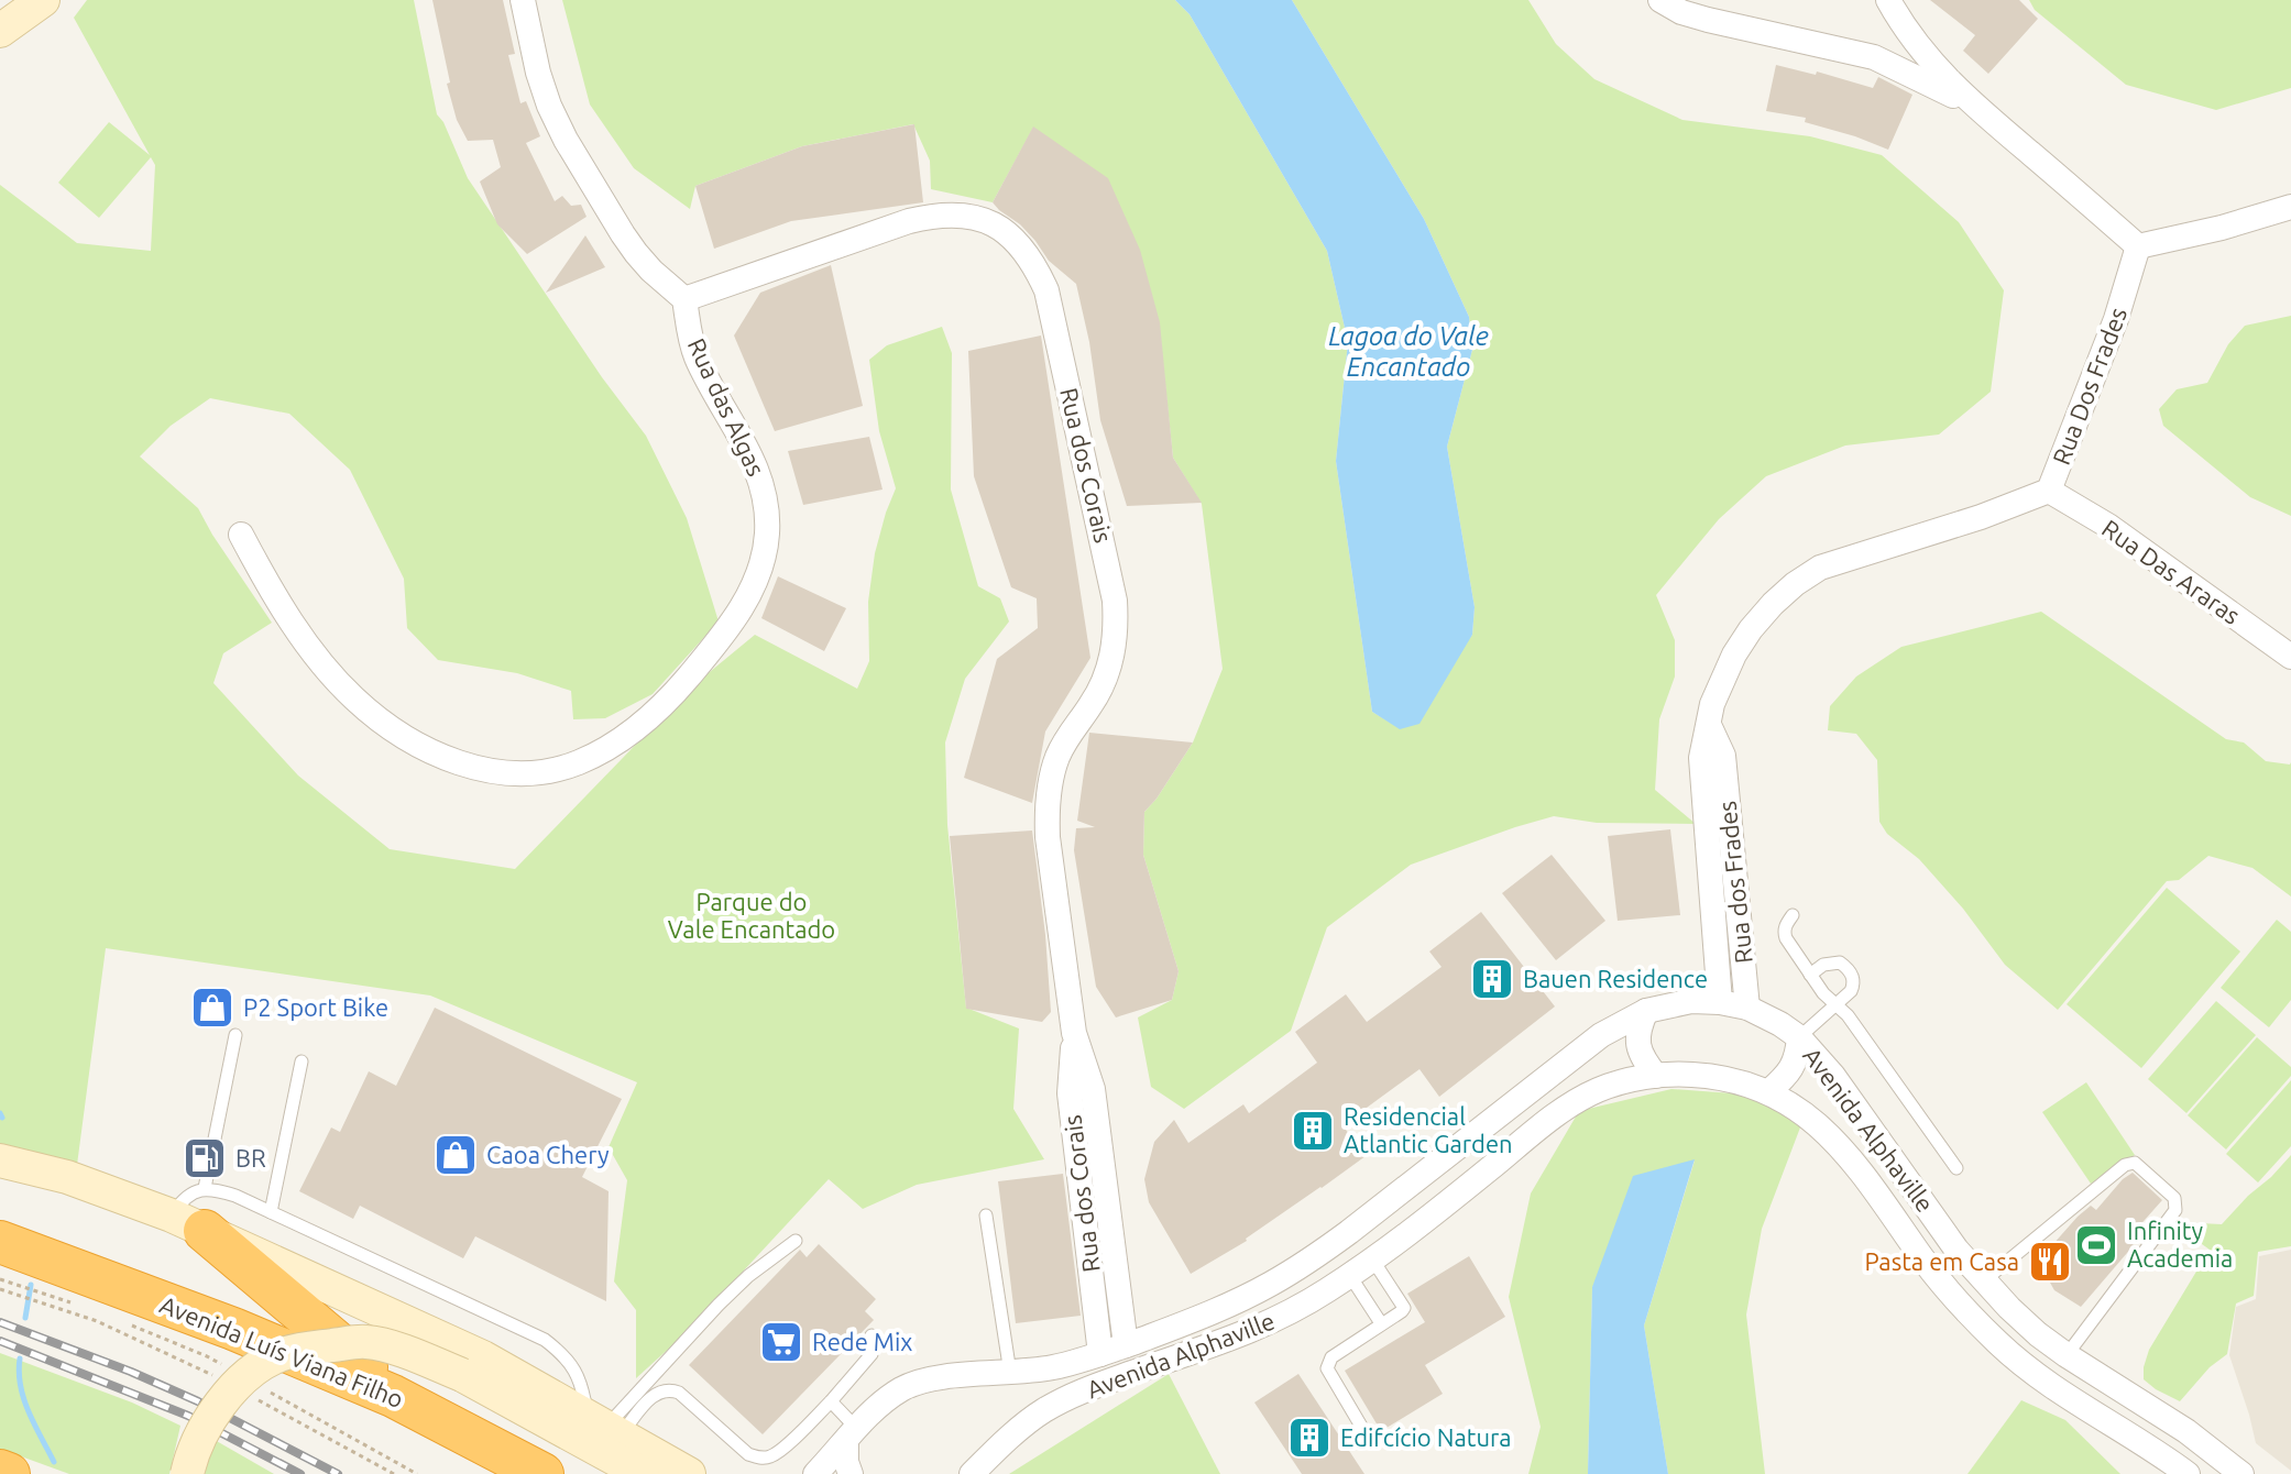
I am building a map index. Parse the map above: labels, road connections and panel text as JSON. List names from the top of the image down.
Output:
{
  "streets": {
    "highway": ["Avenida Luís Viana Filho"],
    "street": [
      "Rua Dos Frades",
      "Rua das Algas",
      "Rua dos Corais",
      "Rua Das Araras",
      "Rua dos Frades",
      "Avenida Alphaville"
    ]
  },
  "crossings": [
    ["Rua Dos Frades", "Rua Das Araras"],
    ["Rua Dos Frades", "Rua dos Frades"],
    ["Rua das Algas", "Rua dos Corais"],
    ["Rua dos Corais", "Avenida Alphaville"],
    ["Rua dos Frades", "Avenida Alphaville"]
  ],
  "water": ["Lagoa do Vale Encantado"],
  "parks": ["Parque do Vale Encantado"],
  "places": {
    "building": ["Bauen Residence", "Residencial Atlantic Garden", "Edifcício Natura"],
    "shop": ["P2 Sport Bike", "Caoa Chery"],
    "fuel station": ["BR"],
    "sports": ["Infinity Academia"],
    "restaurant": ["Pasta em Casa"],
    "supermarket": ["Rede Mix"]
  }
}
